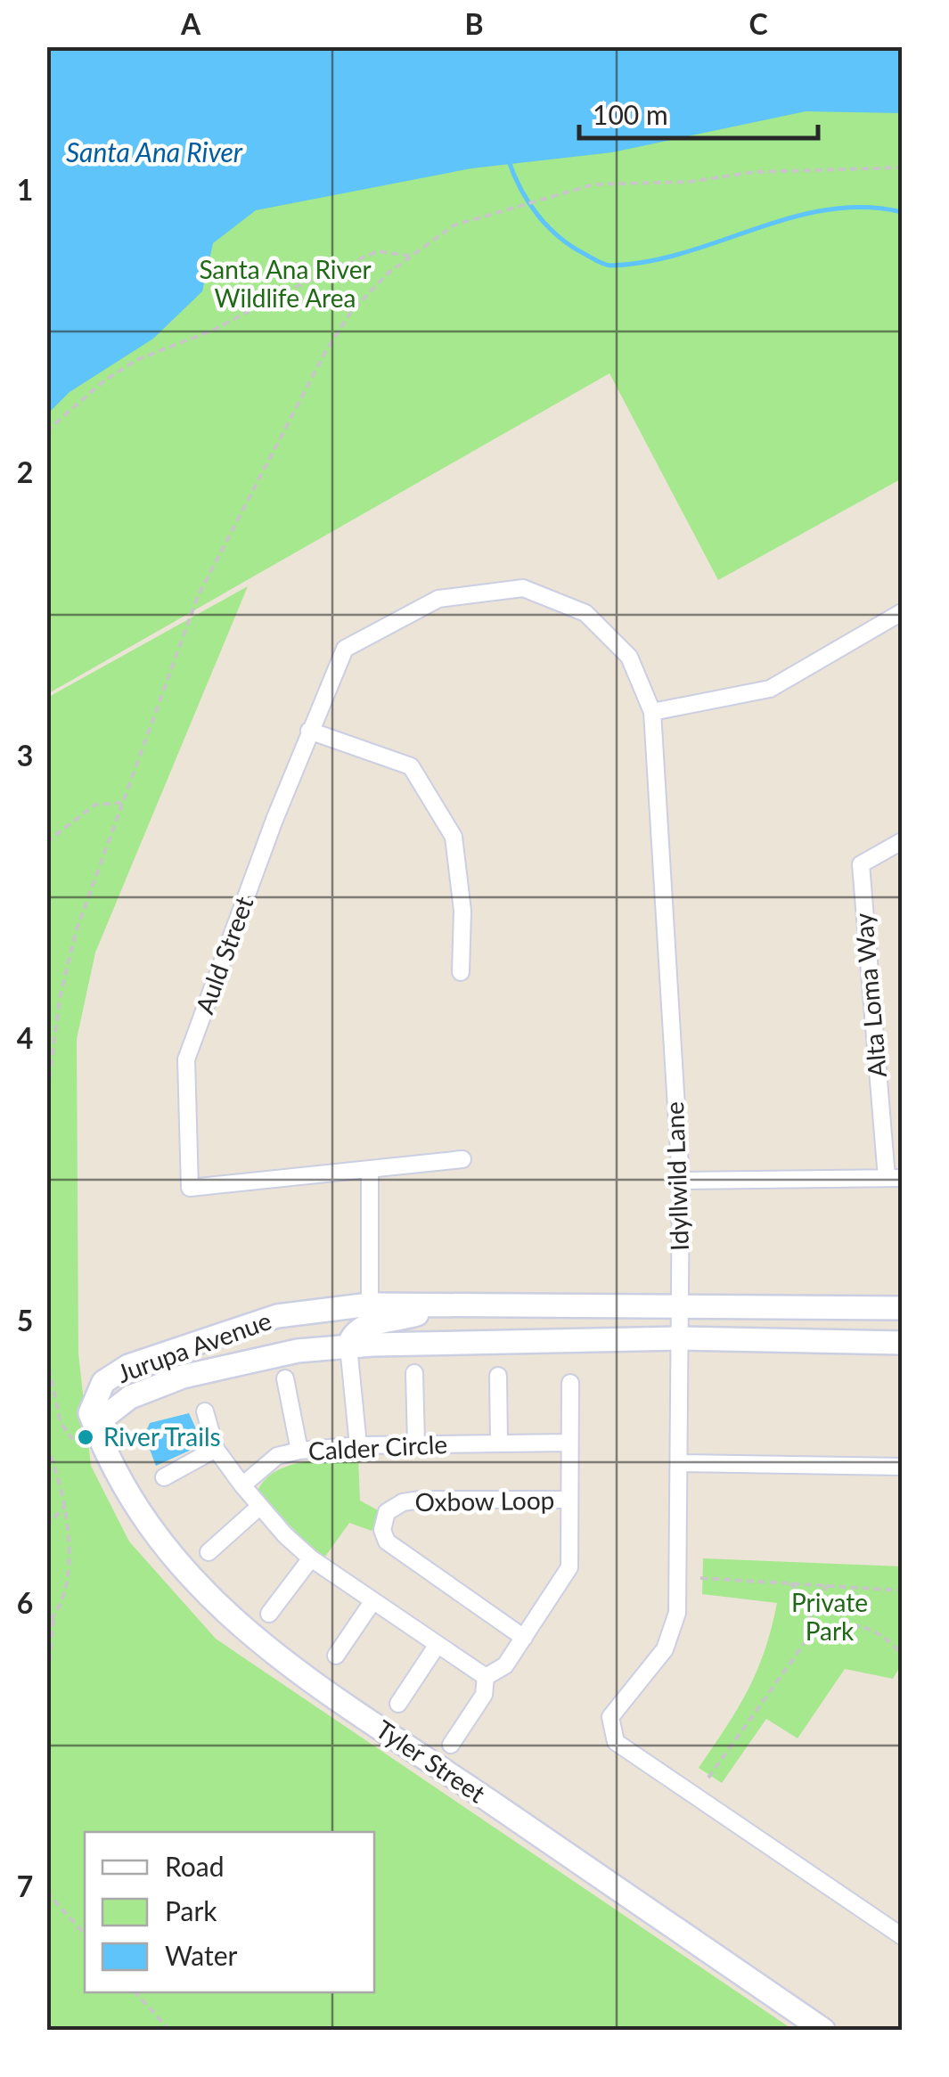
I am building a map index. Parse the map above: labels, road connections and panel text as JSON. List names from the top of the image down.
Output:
{
  "streets": {
    "main road": ["Jurupa Avenue", "Tyler Street"],
    "street": [
      "Auld Street",
      "Alta Loma Way",
      "Idyllwild Lane",
      "Calder Circle",
      "Oxbow Loop"
    ]
  },
  "crossings": [
    ["Auld Street", "Idyllwild Lane"],
    ["Idyllwild Lane", "Jurupa Avenue"],
    ["Jurupa Avenue", "Tyler Street"]
  ],
  "water": ["Santa Ana River"],
  "parks": ["Santa Ana River Wildlife Area", "Private Park"],
  "places": ["River Trails"],
  "legend": ["Road", "Park", "Water"],
  "scale_bar": "100 m",
  "grid": {
    "columns": ["A", "B", "C"],
    "rows": [
      "1",
      "2",
      "3",
      "4",
      "5",
      "6",
      "7"
    ]
  }
}
